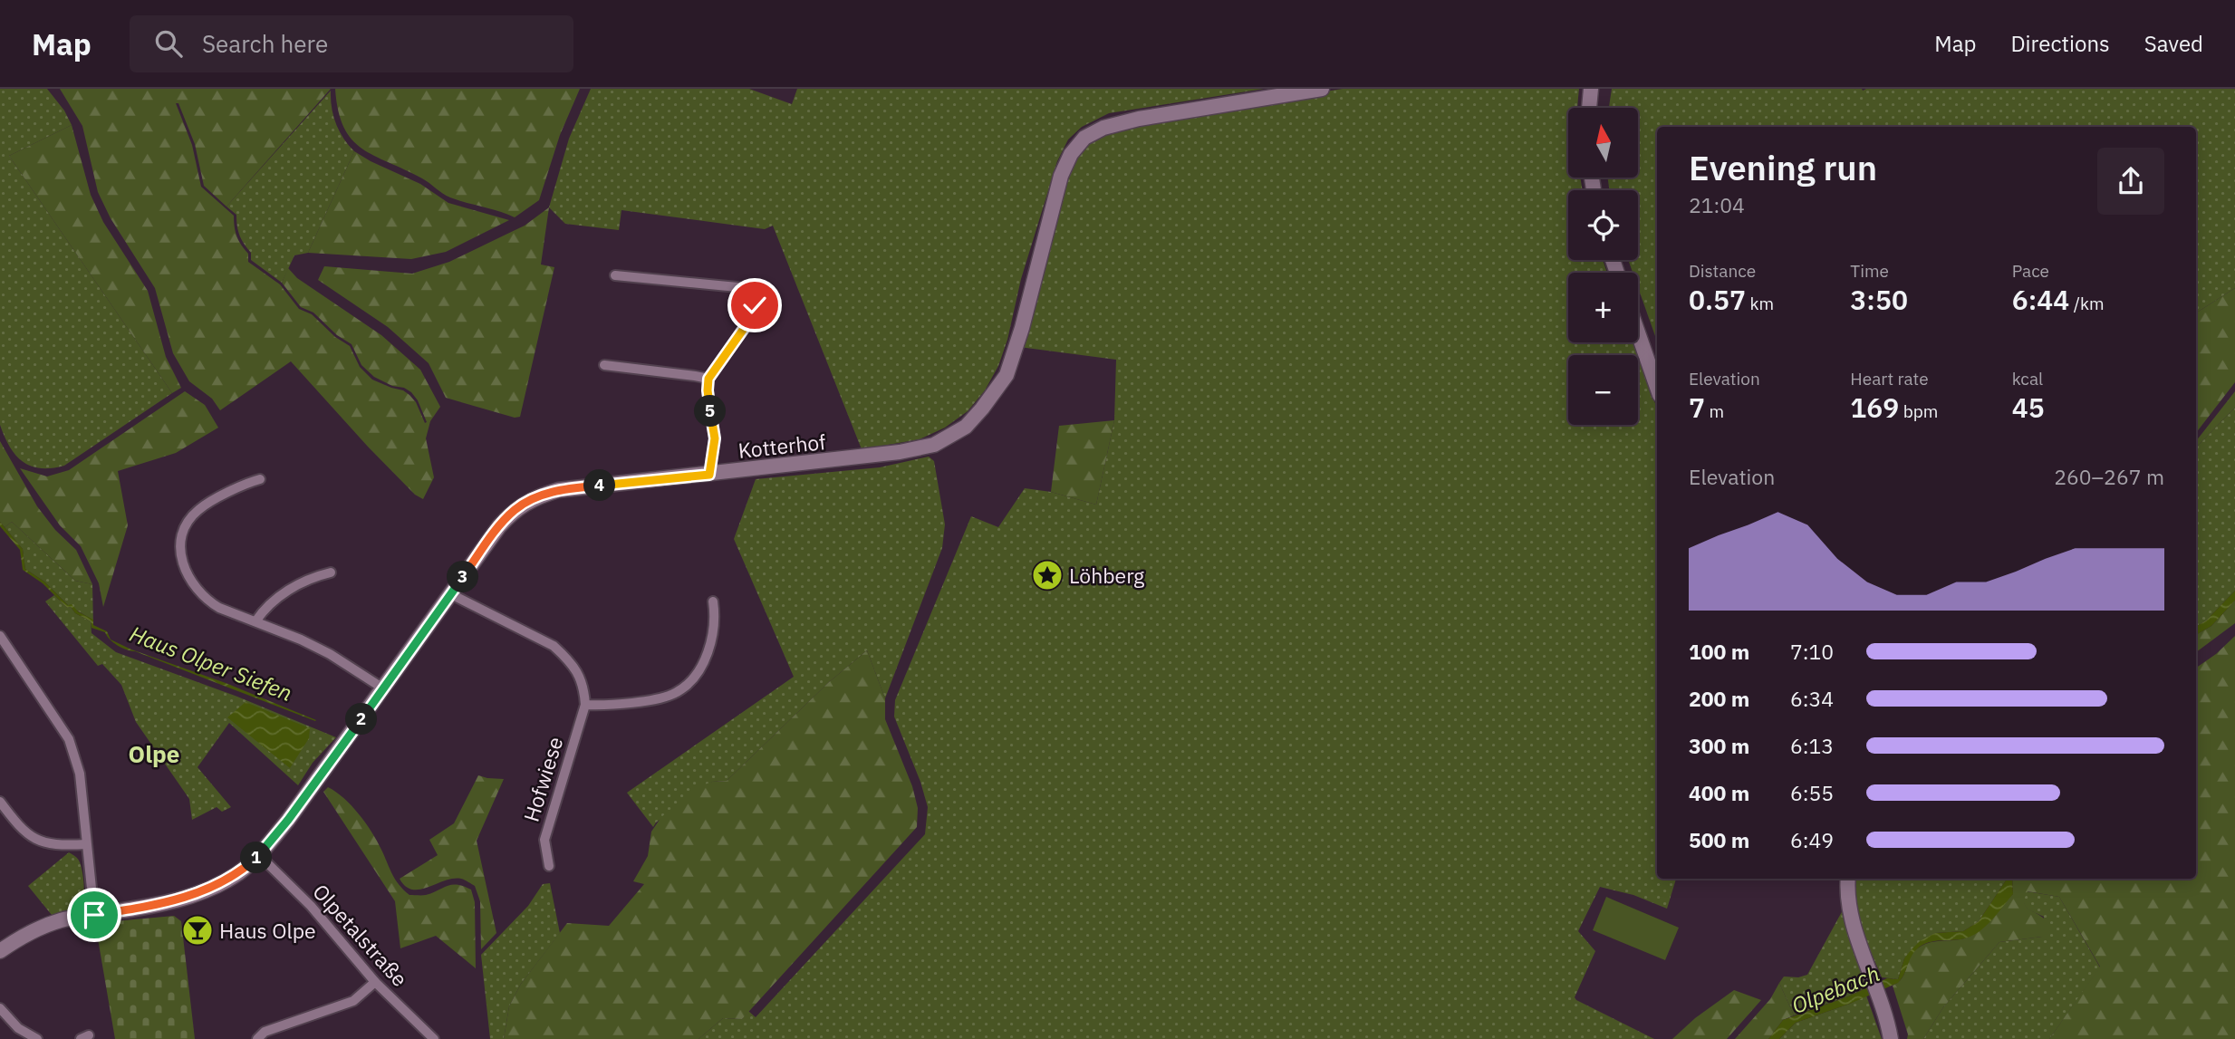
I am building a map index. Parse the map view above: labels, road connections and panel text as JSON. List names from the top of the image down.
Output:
{
  "streets": {
    "street": ["Kotterhof", "Hofwiese", "Olpetalstraße"]
  },
  "crossings": [
    ["Kotterhof", "Hofwiese"],
    ["Kotterhof", "Olpetalstraße"]
  ],
  "districts": ["Olpe"],
  "water": ["Haus Olper Siefen", "Olpebach"],
  "places": {
    "place": ["Löhberg"],
    "bar": ["Haus Olpe"]
  },
  "north": "top",
  "page": {
    "header": "Map",
    "search": "Search here",
    "nav": ["Map", "Directions", "Saved"],
    "map_buttons": ["+", "−"],
    "heading": ["Evening run", "21:04"],
    "stats": [
      ["Distance", "0.57 km"],
      ["Time", "3:50"],
      ["Pace", "6:44 /km"],
      ["Elevation", "7 m"],
      ["Heart rate", "169 bpm"],
      ["kcal", "45"]
    ],
    "pins": [
      "5",
      "4",
      "3",
      "2",
      "1"
    ],
    "chart": ["Elevation", "260–267 m"],
    "list": [
      {
        "name": "100 m",
        "note": "7:10"
      },
      {
        "name": "200 m",
        "note": "6:34"
      },
      {
        "name": "300 m",
        "note": "6:13"
      },
      {
        "name": "400 m",
        "note": "6:55"
      },
      {
        "name": "500 m",
        "note": "6:49"
      }
    ]
  }
}
